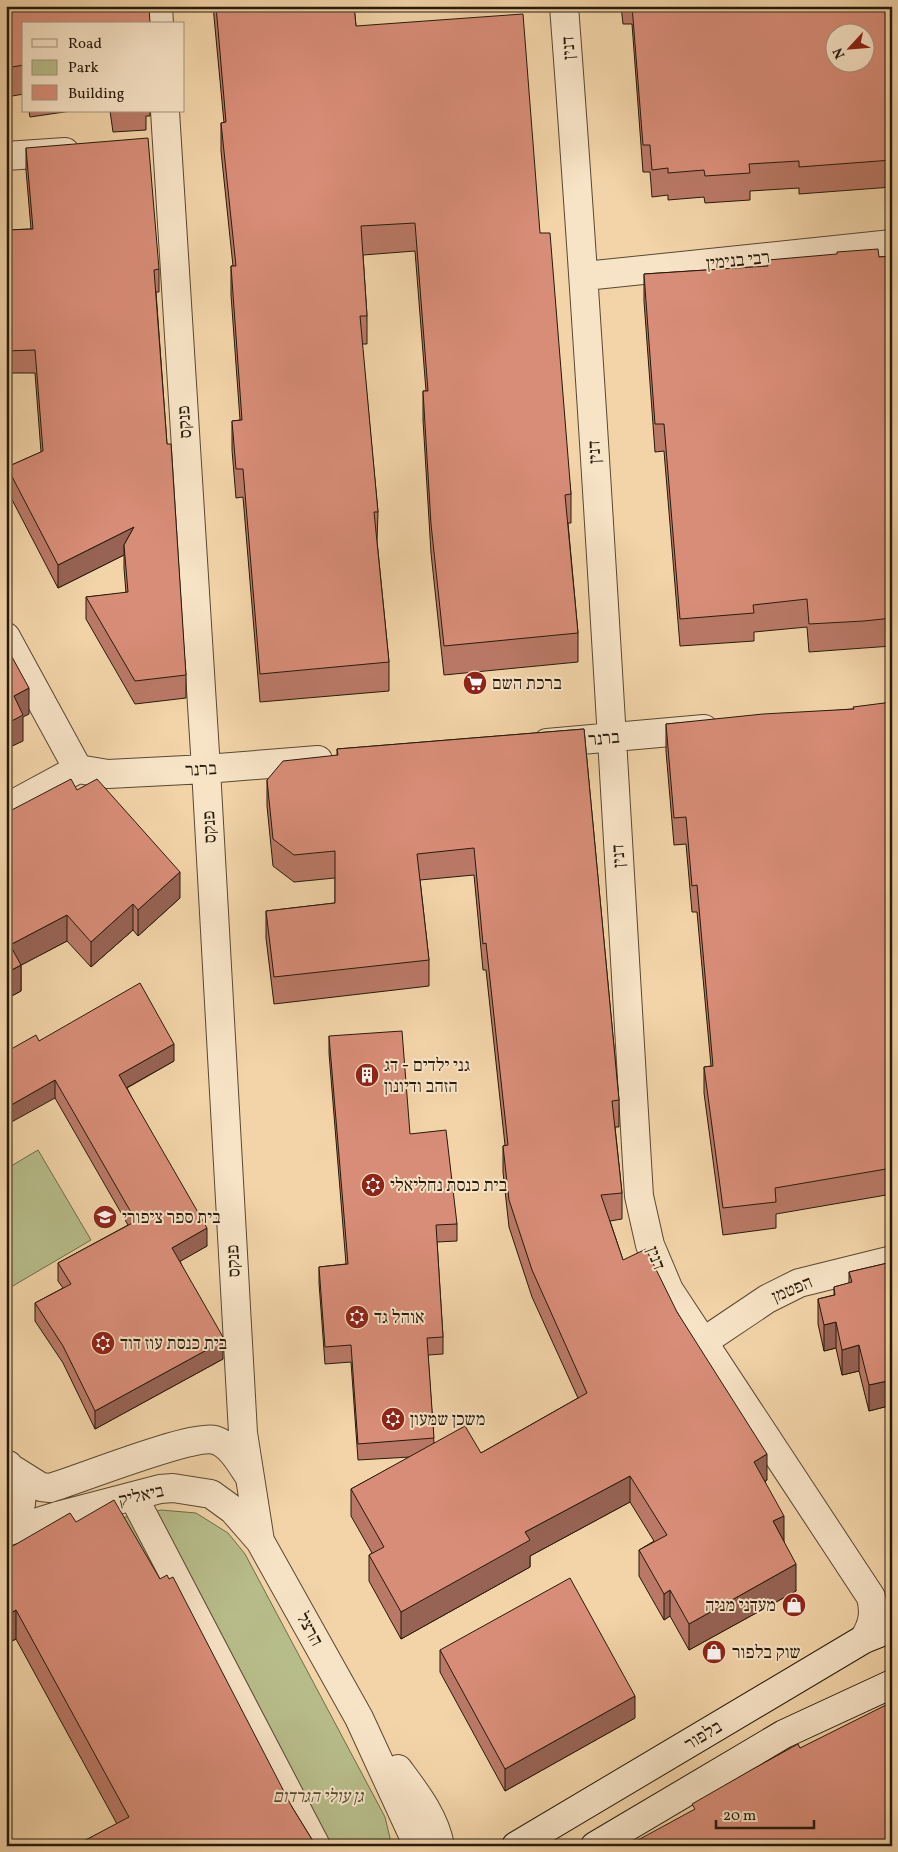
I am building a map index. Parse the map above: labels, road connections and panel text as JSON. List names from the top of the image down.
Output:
{
  "streets": {
    "street": [
      "דנין",
      "רבי בנימין",
      "פנקס",
      "ברנר",
      "הפטמן",
      "ביאליק",
      "הרצל",
      "בלפור"
    ]
  },
  "crossings": [
    ["דנין", "רבי בנימין"],
    ["דנין", "ברנר"],
    ["דנין", "הפטמן"],
    ["דנין", "בלפור"],
    ["פנקס", "ברנר"],
    ["פנקס", "ביאליק"],
    ["פנקס", "הרצל"],
    ["ביאליק", "הרצל"]
  ],
  "parks": ["גן עולי הגרדום"],
  "places": {
    "supermarket": ["ברכת השם"],
    "building": ["גני ילדים - דג הזהב ודיונון"],
    "synagogue": [
      "בית כנסת נחליאלי",
      "אוהל גד",
      "בית כנסת עוז דוד",
      "משכן שמעון"
    ],
    "school or university": ["בית ספר ציפורי"],
    "shop": ["מעדני מניה", "שוק בלפור"]
  },
  "legend": ["Road", "Park", "Building"],
  "scale_bar": "20 m",
  "north": "bottom left"
}
